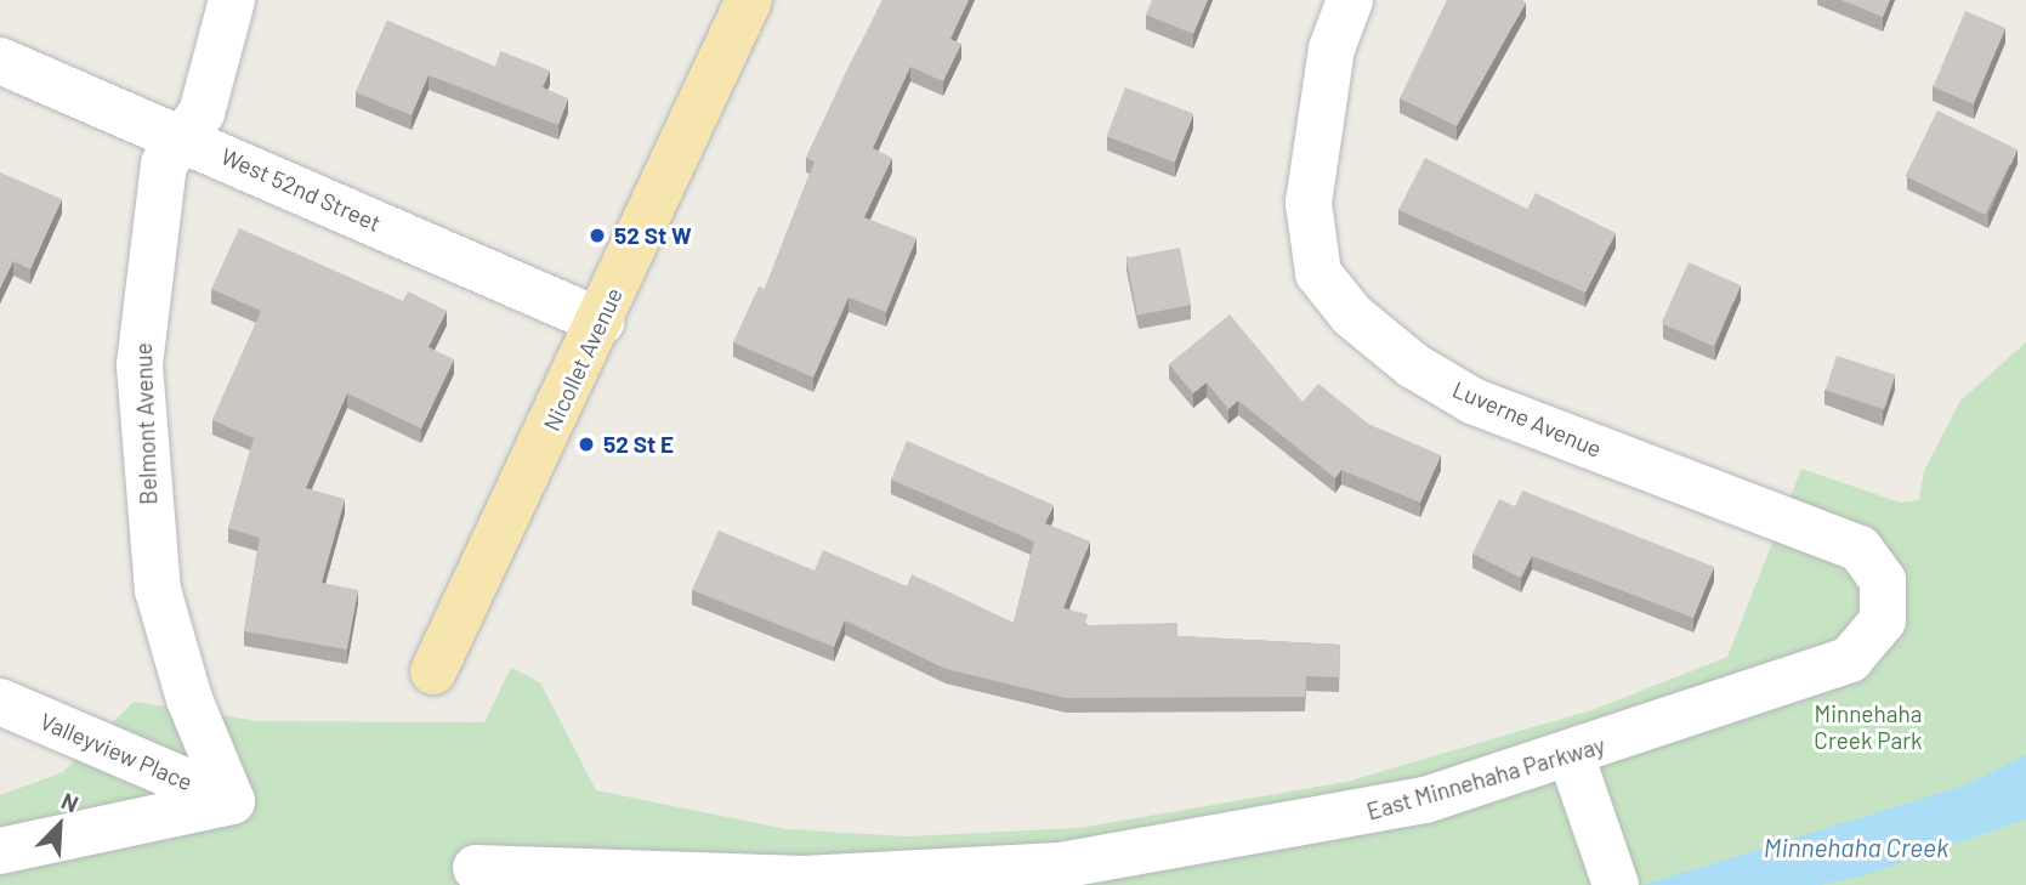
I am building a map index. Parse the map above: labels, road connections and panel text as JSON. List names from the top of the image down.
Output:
{
  "streets": {
    "main road": ["Nicollet Avenue"],
    "street": [
      "West 52nd Street",
      "Luverne Avenue",
      "Belmont Avenue",
      "Valleyview Place",
      "East Minnehaha Parkway"
    ]
  },
  "crossings": [
    ["West 52nd Street", "Nicollet Avenue"],
    ["West 52nd Street", "Belmont Avenue"],
    ["Luverne Avenue", "East Minnehaha Parkway"],
    ["Belmont Avenue", "Valleyview Place"]
  ],
  "water": ["Minnehaha Creek"],
  "parks": ["Minnehaha Creek Park"],
  "places": ["52 St W", "52 St E"],
  "north": "top right"
}
